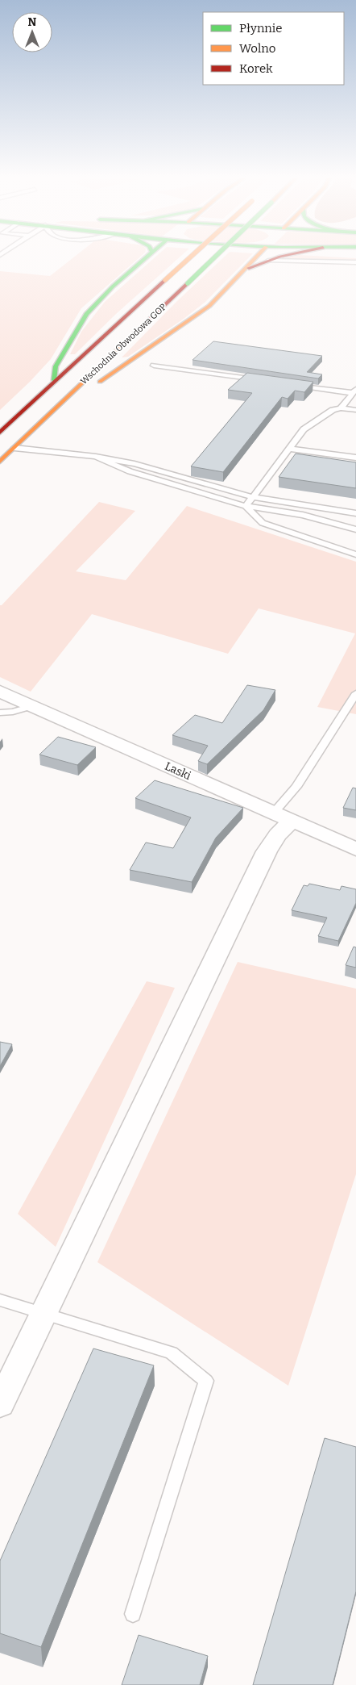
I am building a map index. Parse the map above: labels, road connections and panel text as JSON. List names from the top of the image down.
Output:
{
  "streets": {
    "main road": ["Wschodnia Obwodowa GOP"],
    "street": ["Laski"]
  },
  "legend": ["Płynnie", "Wolno", "Korek"],
  "north": "top"
}
